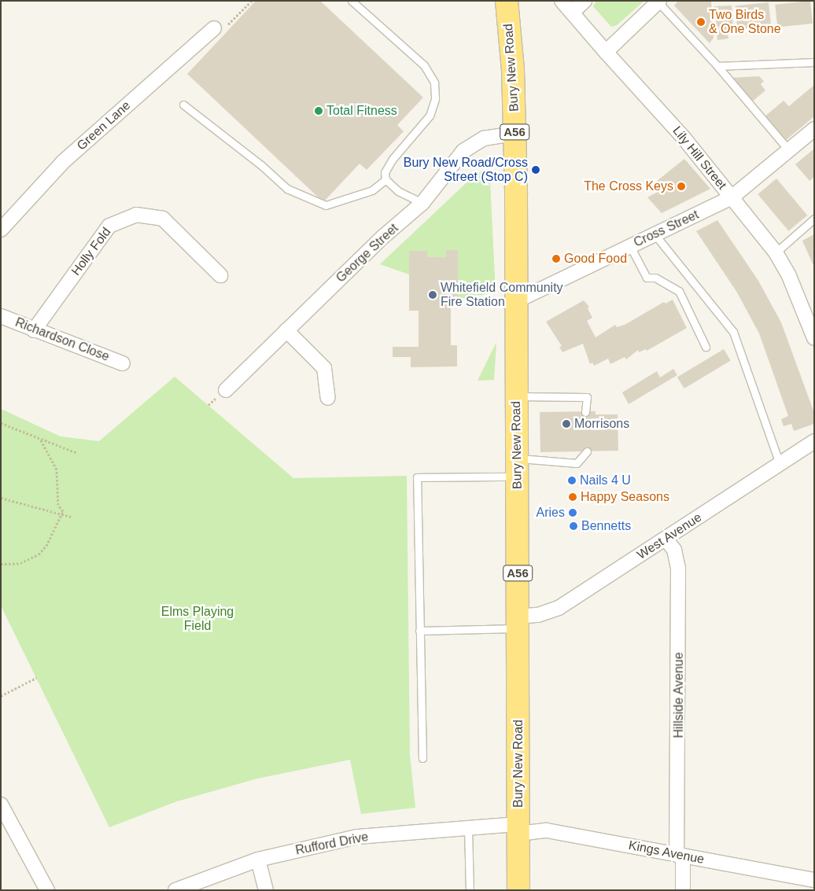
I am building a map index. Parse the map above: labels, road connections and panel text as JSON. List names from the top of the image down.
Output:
{
  "streets": {
    "highway": ["Bury New Road", "A56"],
    "street": [
      "Green Lane",
      "Lily Hill Street",
      "Cross Street",
      "Holly Fold",
      "George Street",
      "Richardson Close",
      "West Avenue",
      "Hillside Avenue",
      "Rufford Drive",
      "Kings Avenue"
    ]
  },
  "crossings": [
    ["Bury New Road", "Cross Street"],
    ["Bury New Road", "George Street"],
    ["Bury New Road", "West Avenue"],
    ["Bury New Road", "Rufford Drive"],
    ["Bury New Road", "Kings Avenue"],
    ["Lily Hill Street", "Cross Street"],
    ["Holly Fold", "Richardson Close"],
    ["West Avenue", "Hillside Avenue"],
    ["Hillside Avenue", "Kings Avenue"],
    ["Rufford Drive", "Kings Avenue"]
  ],
  "parks": ["Elms Playing Field"],
  "places": [
    "Two Birds & One Stone",
    "Total Fitness",
    "Bury New Road/Cross Street (Stop C)",
    "The Cross Keys",
    "Good Food",
    "Whitefield Community Fire Station",
    "Morrisons",
    "Nails 4 U",
    "Happy Seasons",
    "Aries",
    "Bennetts"
  ]
}
